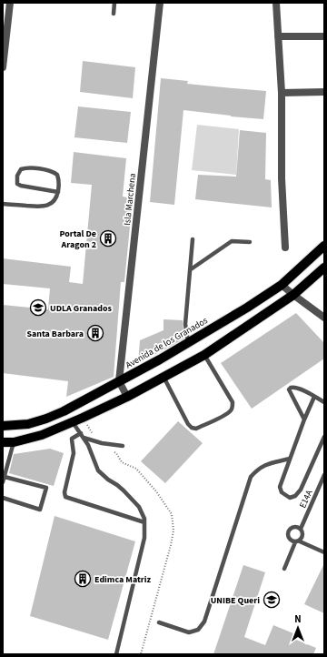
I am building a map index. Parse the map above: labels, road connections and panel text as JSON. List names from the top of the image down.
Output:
{
  "streets": {
    "main road": ["Avenida de los Granados"],
    "street": ["Isla Marchena"],
    "lane": ["E14A"]
  },
  "crossings": [
    ["Isla Marchena", "Avenida de los Granados"]
  ],
  "places": {
    "building": ["Portal De Aragon 2", "Santa Barbara", "Edimca Matriz"],
    "school or university": ["UDLA Granados", "UNIBE Queri"]
  },
  "north": "top"
}
